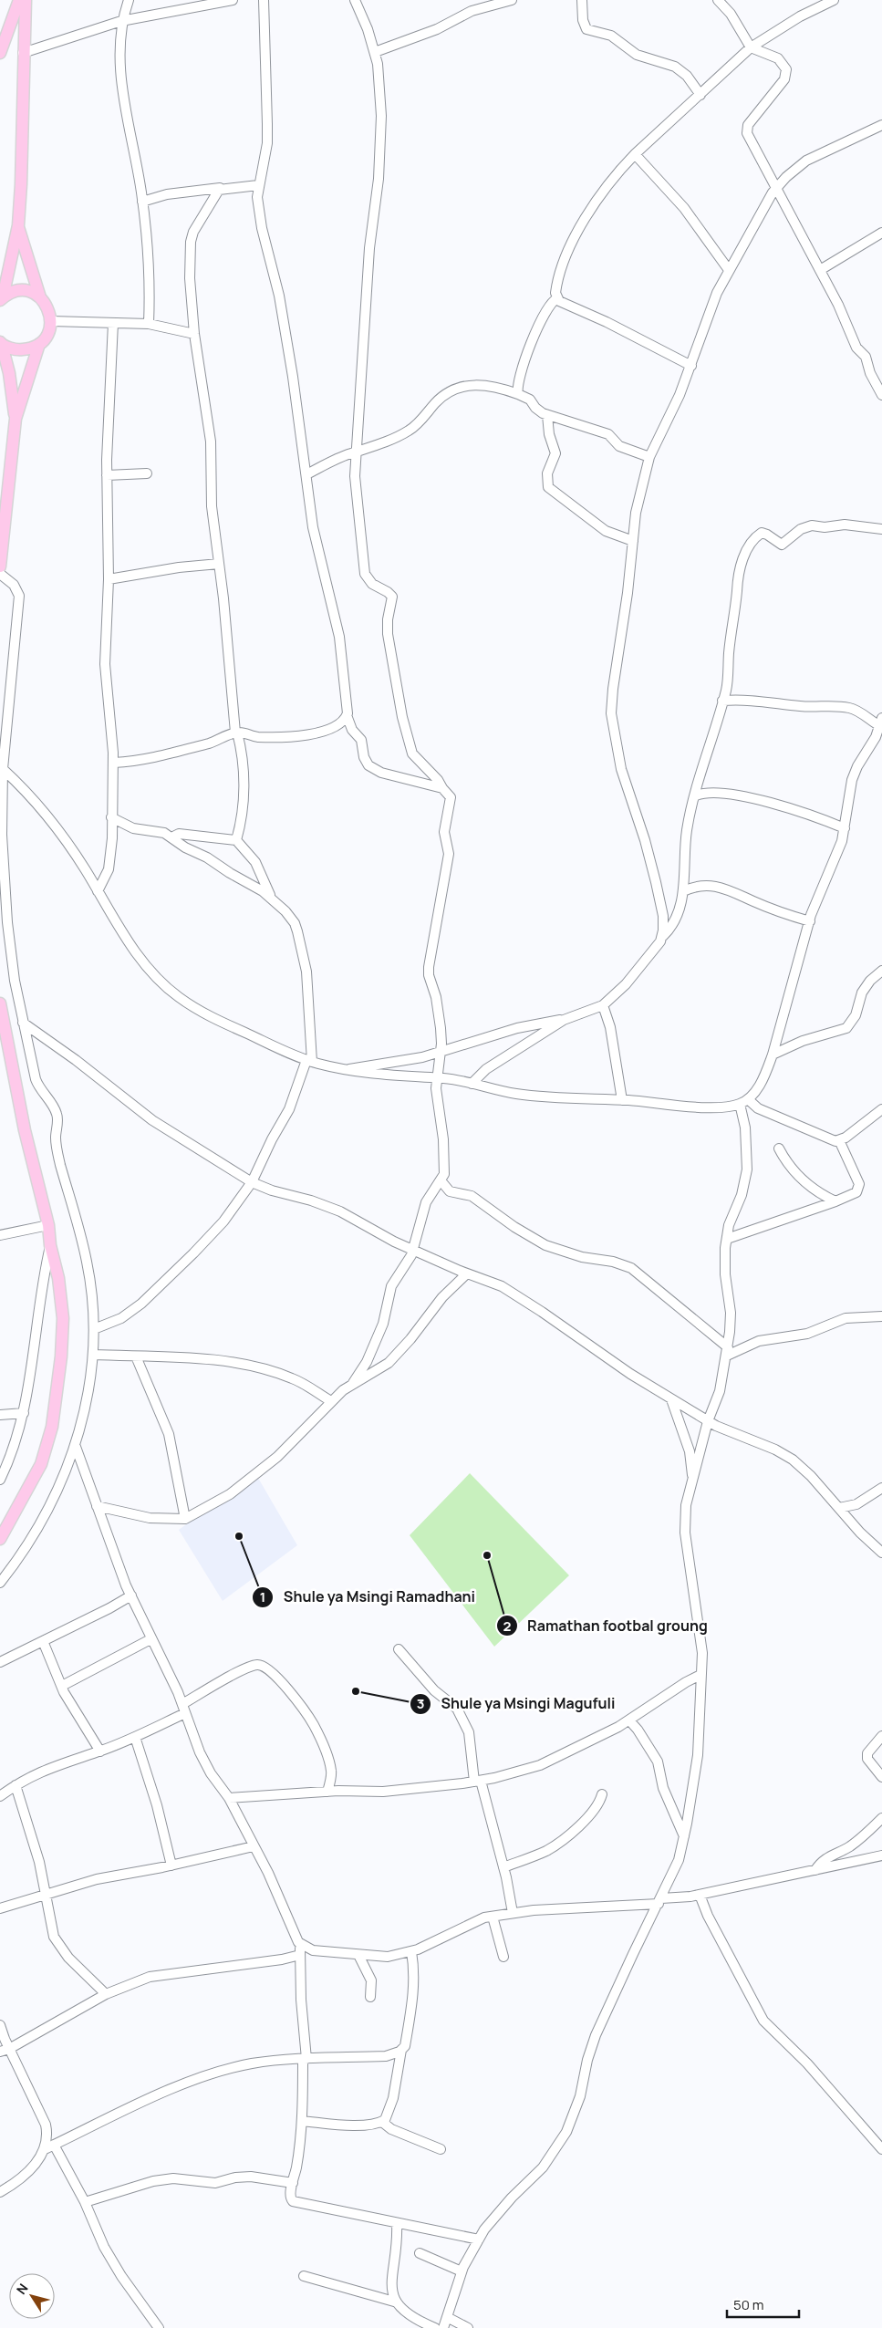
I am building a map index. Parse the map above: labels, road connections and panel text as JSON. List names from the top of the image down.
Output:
{
  "places": ["Shule ya Msingi Ramadhani", "Ramathan footbal groung", "Shule ya Msingi Magufuli"],
  "scale_bar": "50 m",
  "north": "top left"
}
